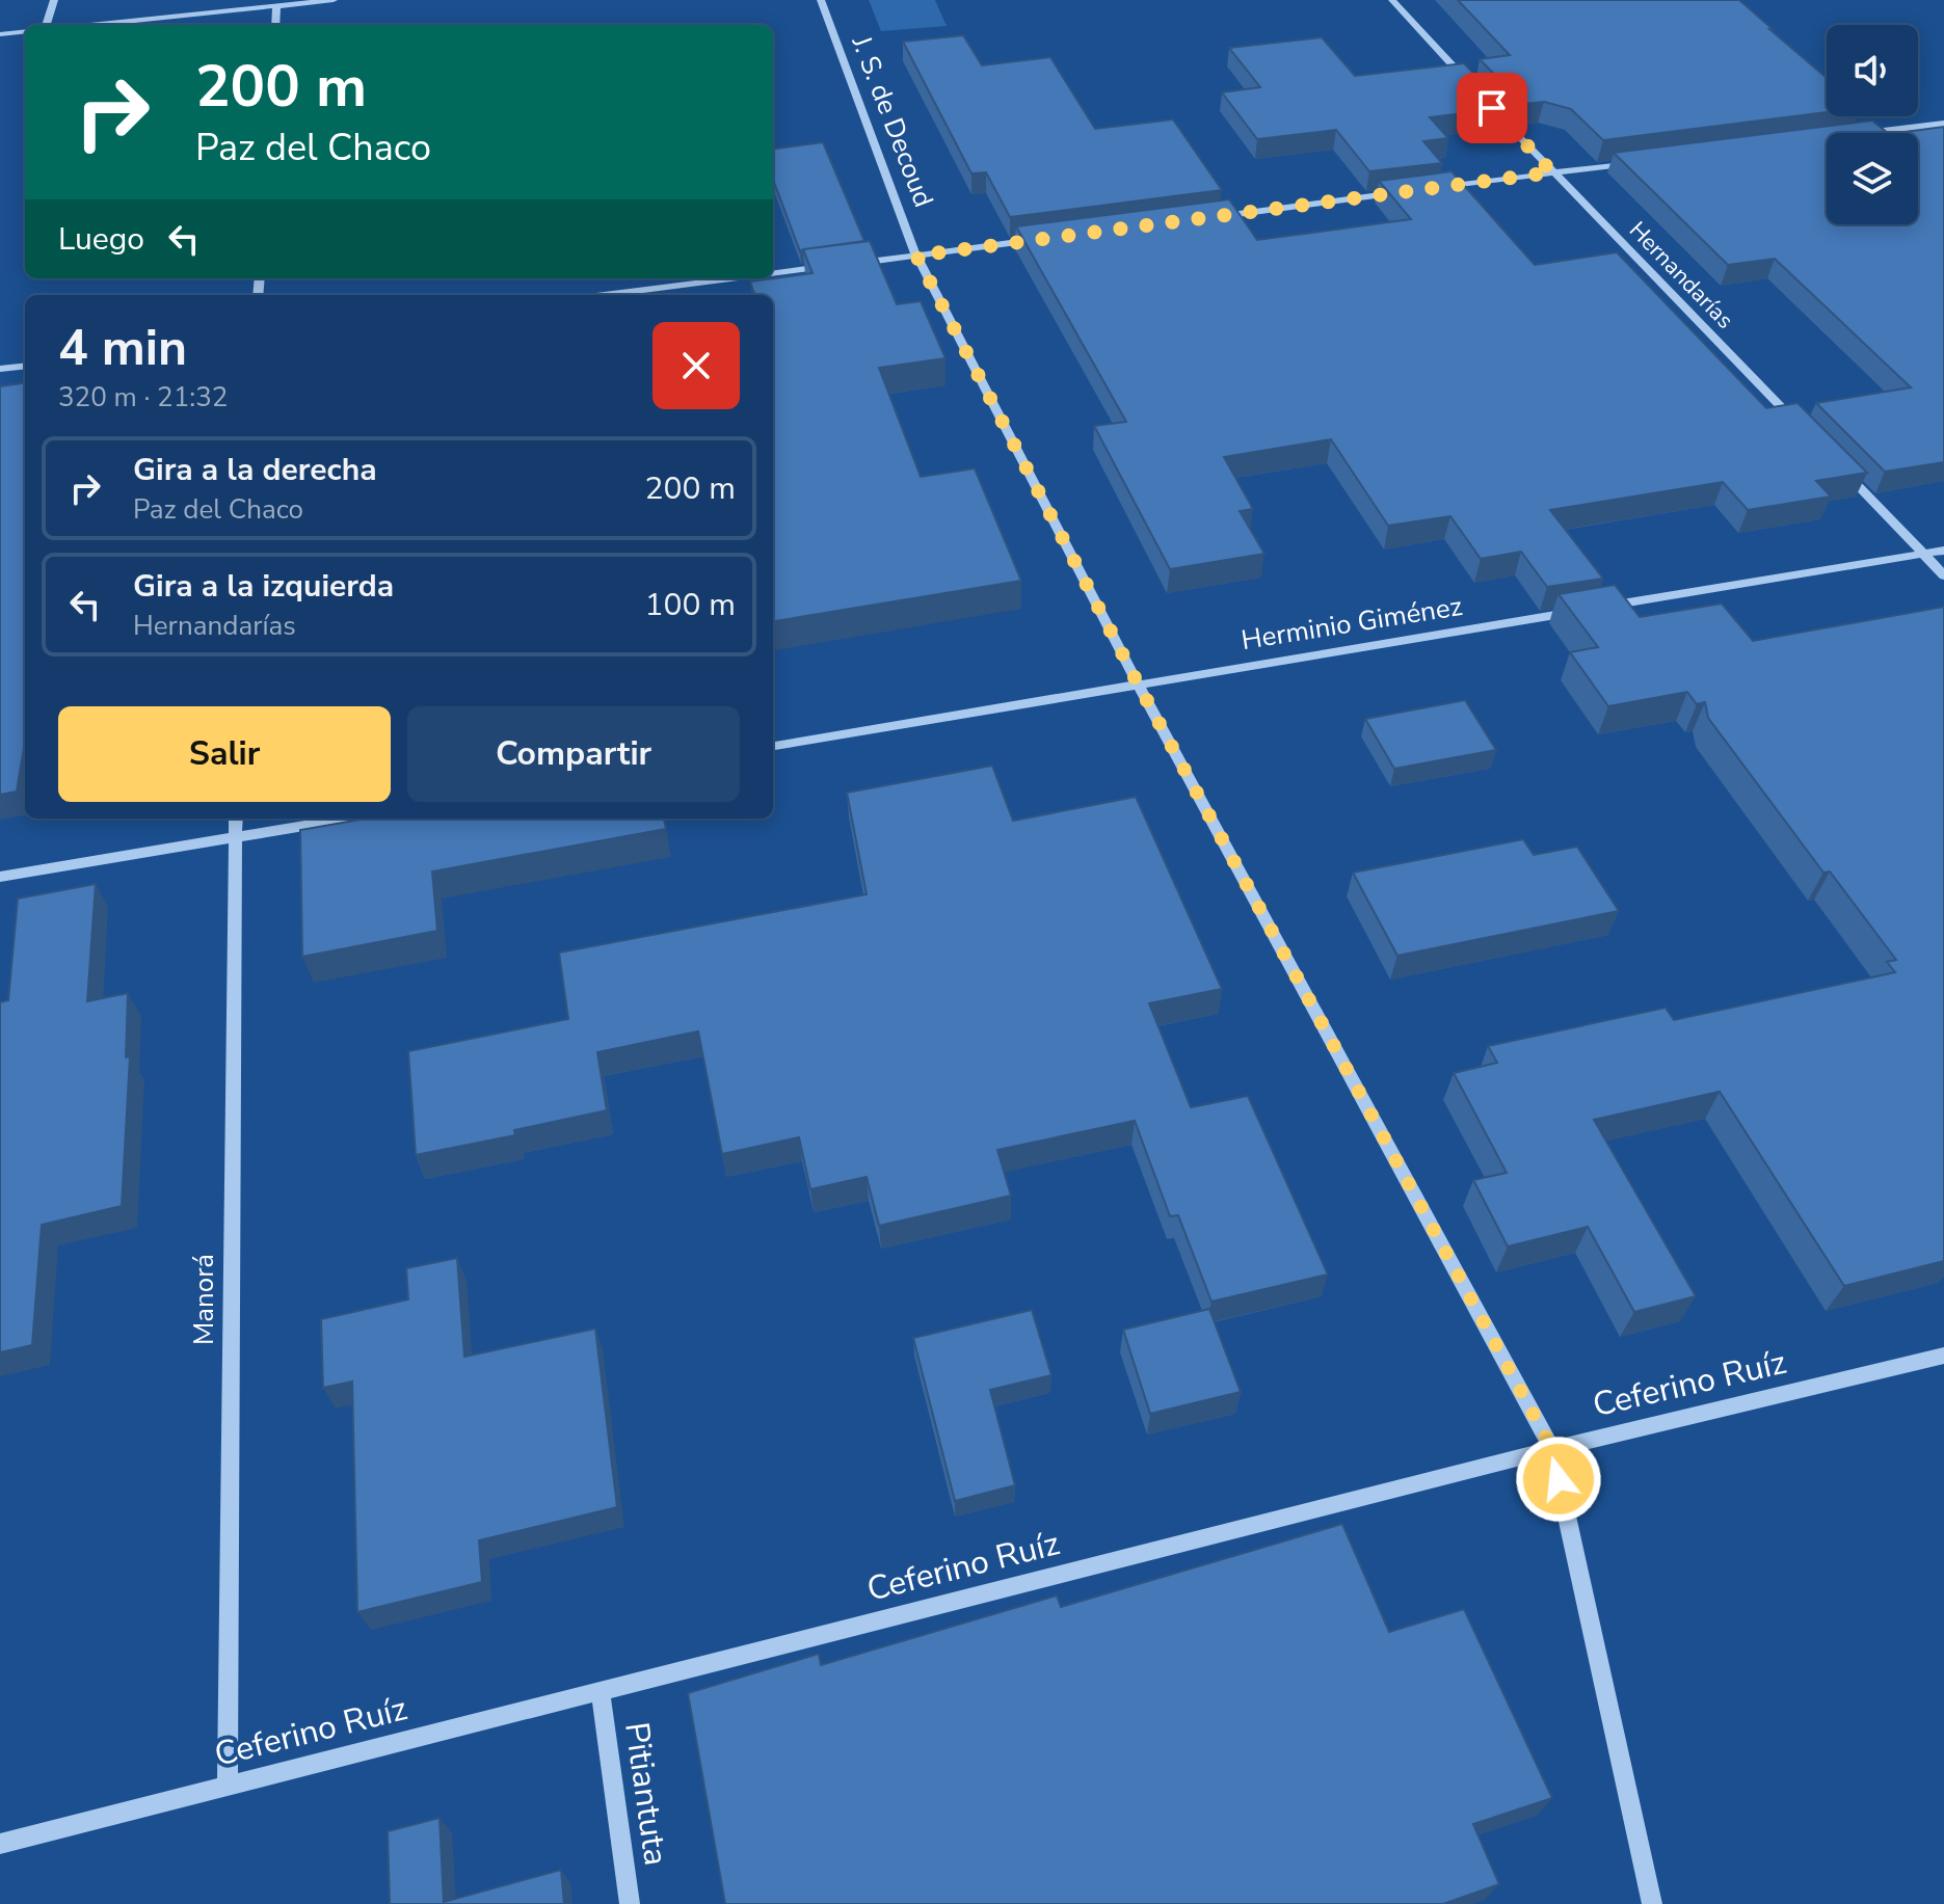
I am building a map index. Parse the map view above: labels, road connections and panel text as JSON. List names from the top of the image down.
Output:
{
  "streets": {
    "street": [
      "J. S. de Decoud",
      "Hernandarías",
      "Herminio Giménez",
      "Manorá",
      "Ceferino Ruíz",
      "Pitiantuta"
    ]
  },
  "crossings": [
    ["J. S. de Decoud", "Herminio Giménez"],
    ["J. S. de Decoud", "Ceferino Ruíz"],
    ["Manorá", "Ceferino Ruíz"],
    ["Ceferino Ruíz", "Pitiantuta"]
  ],
  "page": {
    "turn": ["200 m", "Paz del Chaco"],
    "then": "Luego",
    "heading": ["4 min", "320 m · 21:32"],
    "list": [
      {
        "name": "Gira a la derecha",
        "note": "Paz del Chaco",
        "value": "200 m"
      },
      {
        "name": "Gira a la izquierda",
        "note": "Hernandarías",
        "value": "100 m"
      }
    ],
    "buttons": ["Salir", "Compartir"]
  }
}
